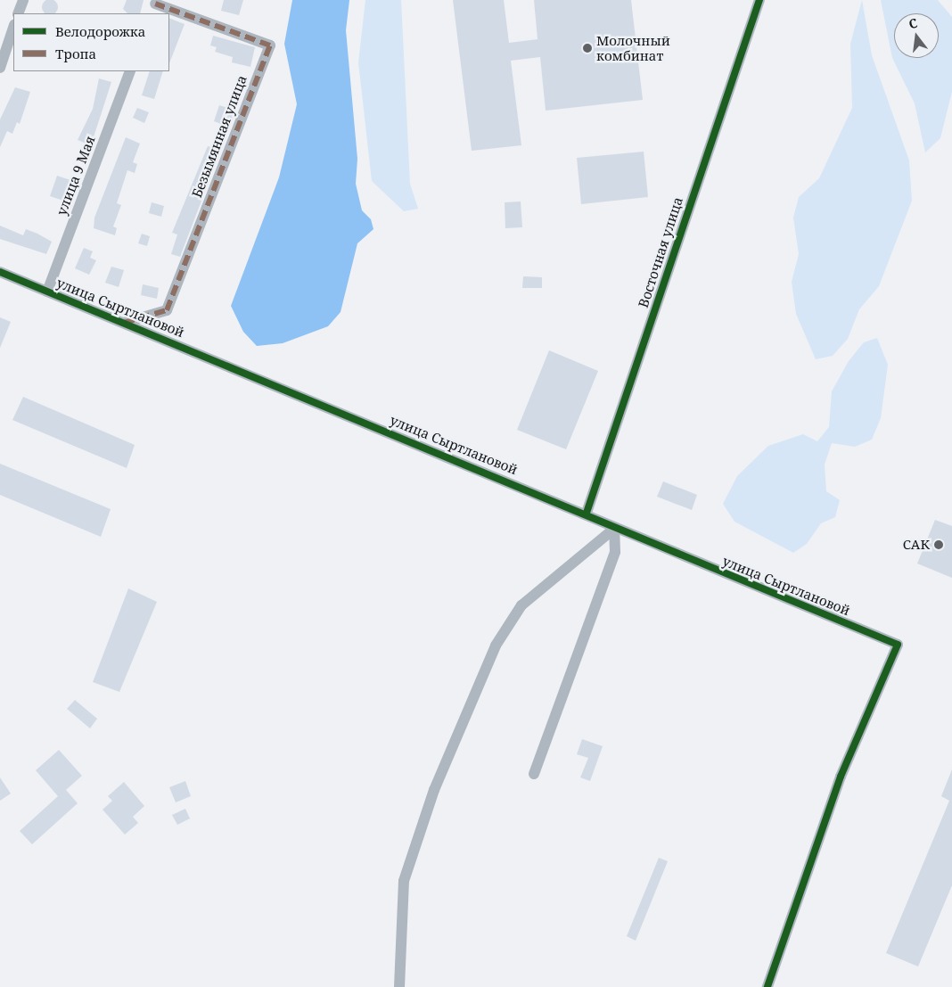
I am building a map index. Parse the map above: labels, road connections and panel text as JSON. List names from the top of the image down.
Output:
{
  "streets": {
    "street": [
      "Безымянная улица",
      "улица 9 Мая",
      "Восточная улица",
      "улица Сыртлановой"
    ]
  },
  "crossings": [
    ["Безымянная улица", "улица Сыртлановой"],
    ["улица 9 Мая", "улица Сыртлановой"],
    ["Восточная улица", "улица Сыртлановой"]
  ],
  "places": ["Молочный комбинат", "САК"],
  "legend": ["Велодорожка", "Тропа"],
  "north": "top"
}
